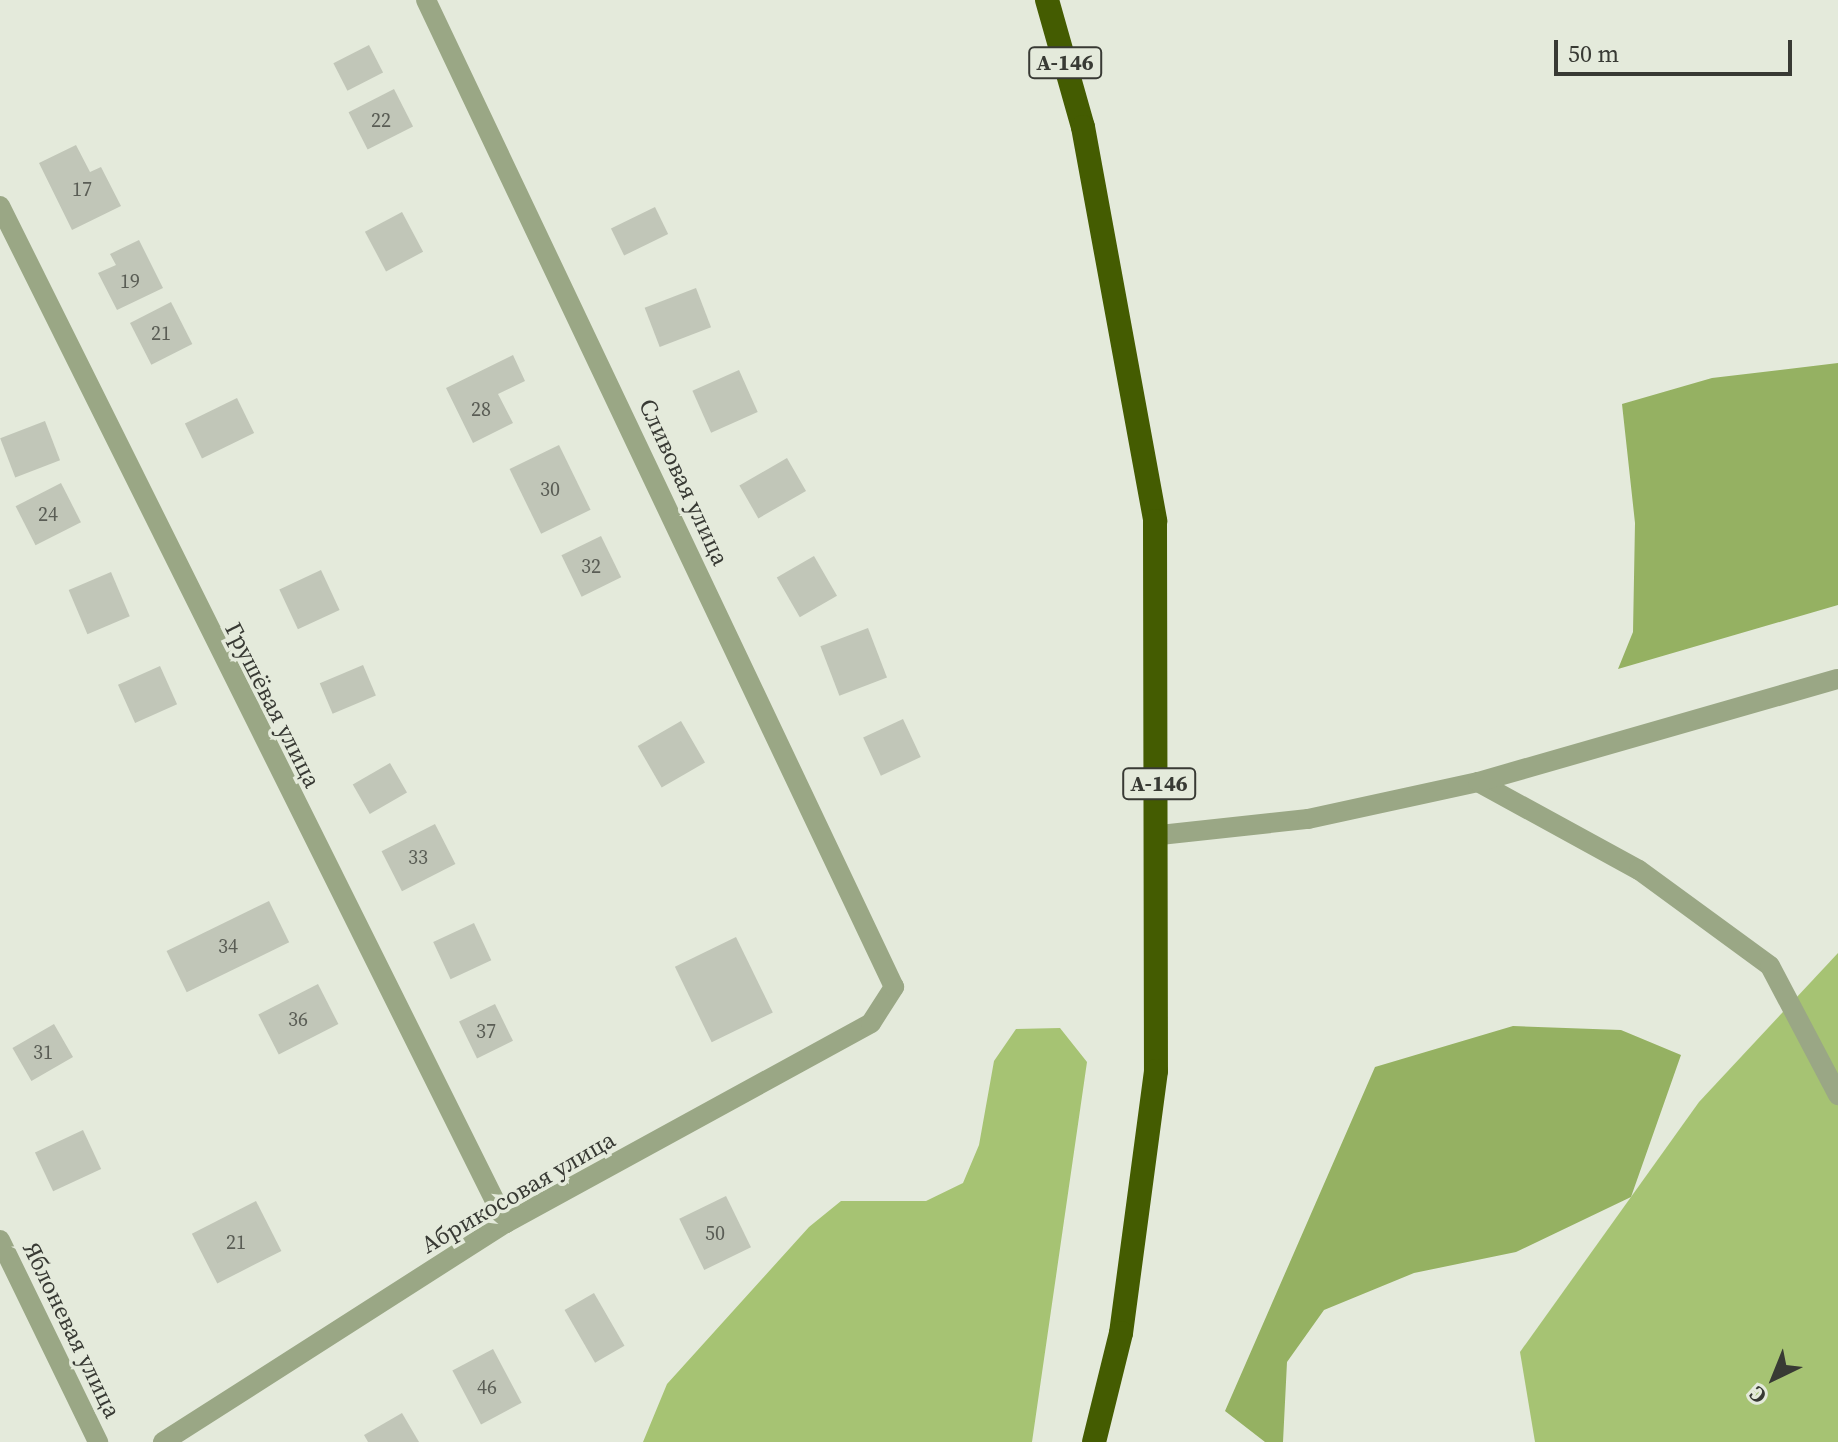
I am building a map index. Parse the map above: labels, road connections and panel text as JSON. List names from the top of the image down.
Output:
{
  "streets": {
    "highway": ["А-146"],
    "street": [
      "Сливовая улица",
      "Грушёвая улица",
      "Абрикосовая улица",
      "Яблоневая улица"
    ]
  },
  "crossings": [
    ["Сливовая улица", "Абрикосовая улица"],
    ["Грушёвая улица", "Абрикосовая улица"]
  ],
  "house_numbers": [
    "22",
    "17",
    "19",
    "21",
    "28",
    "30",
    "24",
    "32",
    "33",
    "34",
    "36",
    "37",
    "31",
    "50",
    "21",
    "46"
  ],
  "scale_bar": "50 m",
  "north": "bottom left"
}
